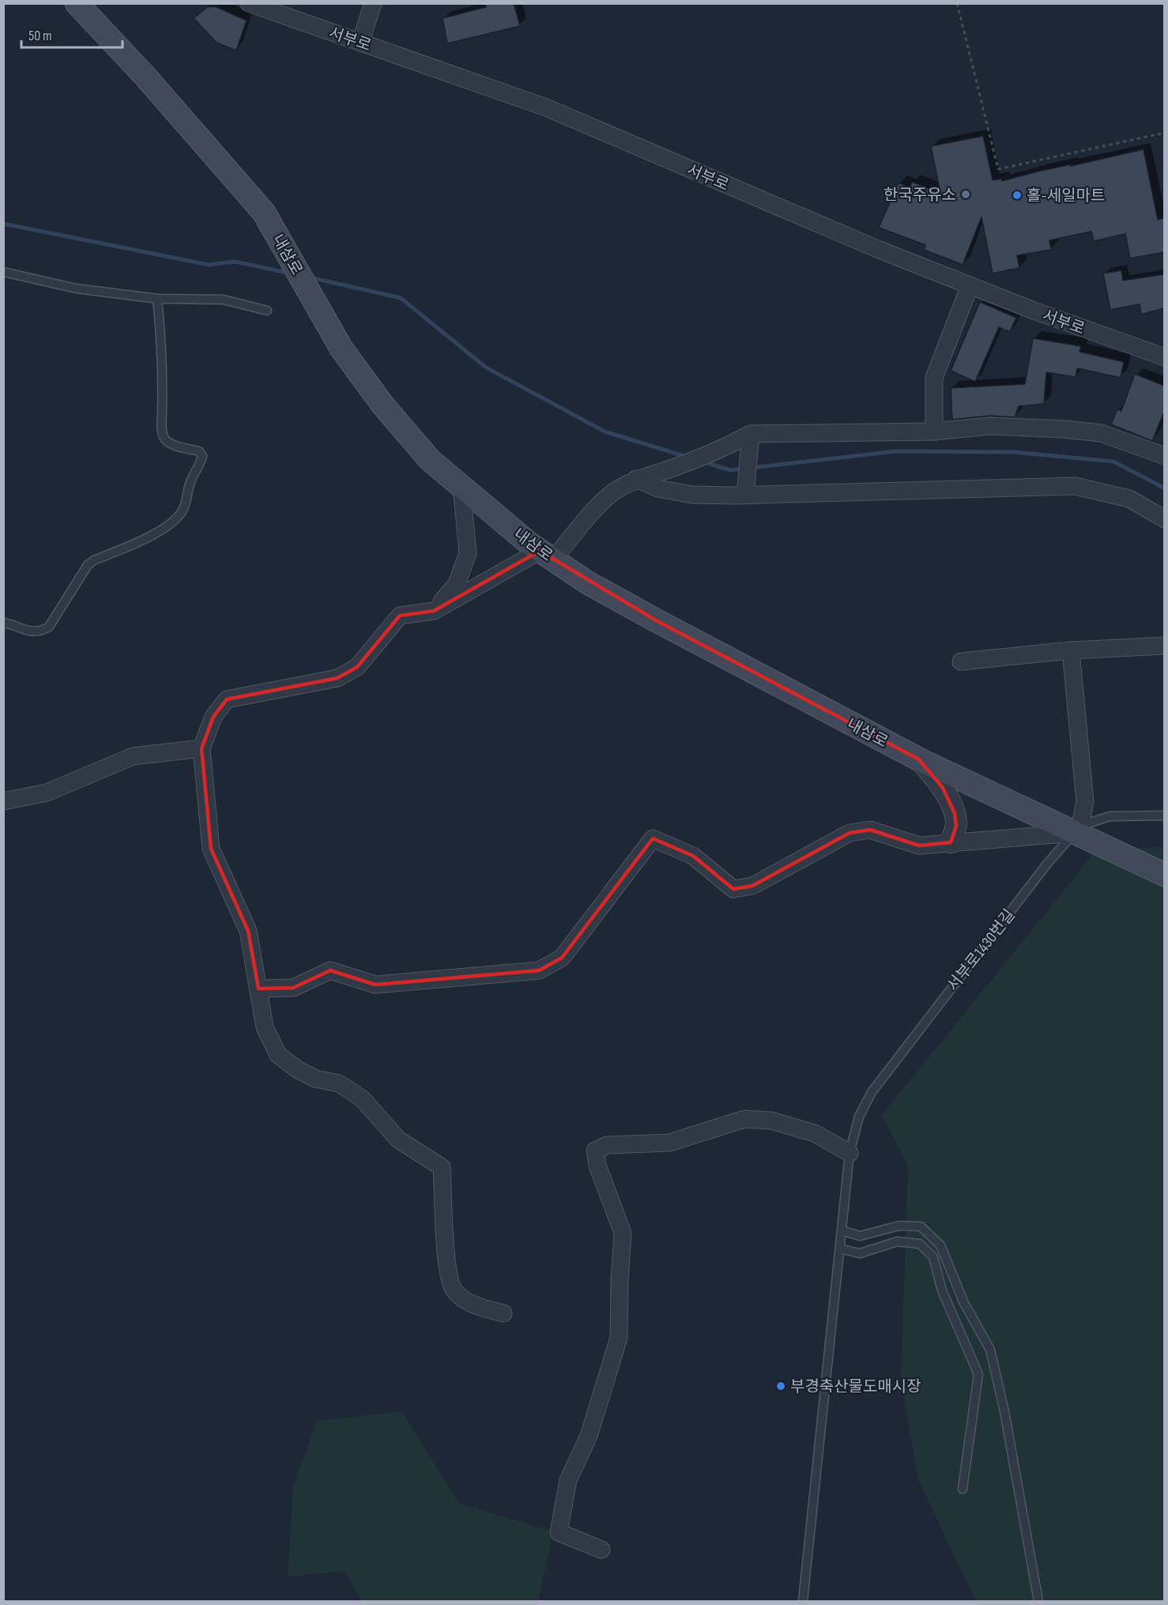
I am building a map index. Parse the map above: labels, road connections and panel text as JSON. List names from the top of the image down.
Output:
{
  "streets": {
    "main road": ["내삼로"],
    "street": ["서부로"],
    "lane": ["서부로1430번길"]
  },
  "crossings": [
    ["내삼로", "서부로1430번길"]
  ],
  "places": ["한국주유소", "홀-세일마트", "부경축산물도매시장"],
  "scale_bar": "50 m"
}
